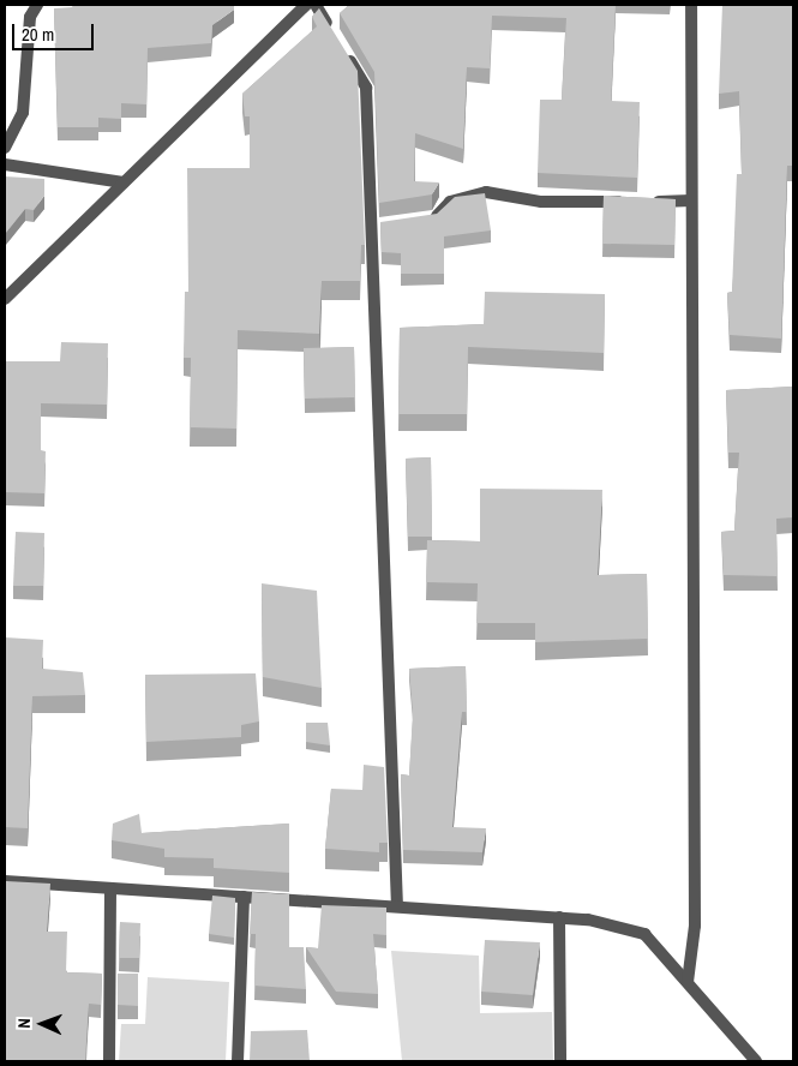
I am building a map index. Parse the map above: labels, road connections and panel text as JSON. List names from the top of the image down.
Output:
{
  "scale_bar": "20 m",
  "north": "left"
}
